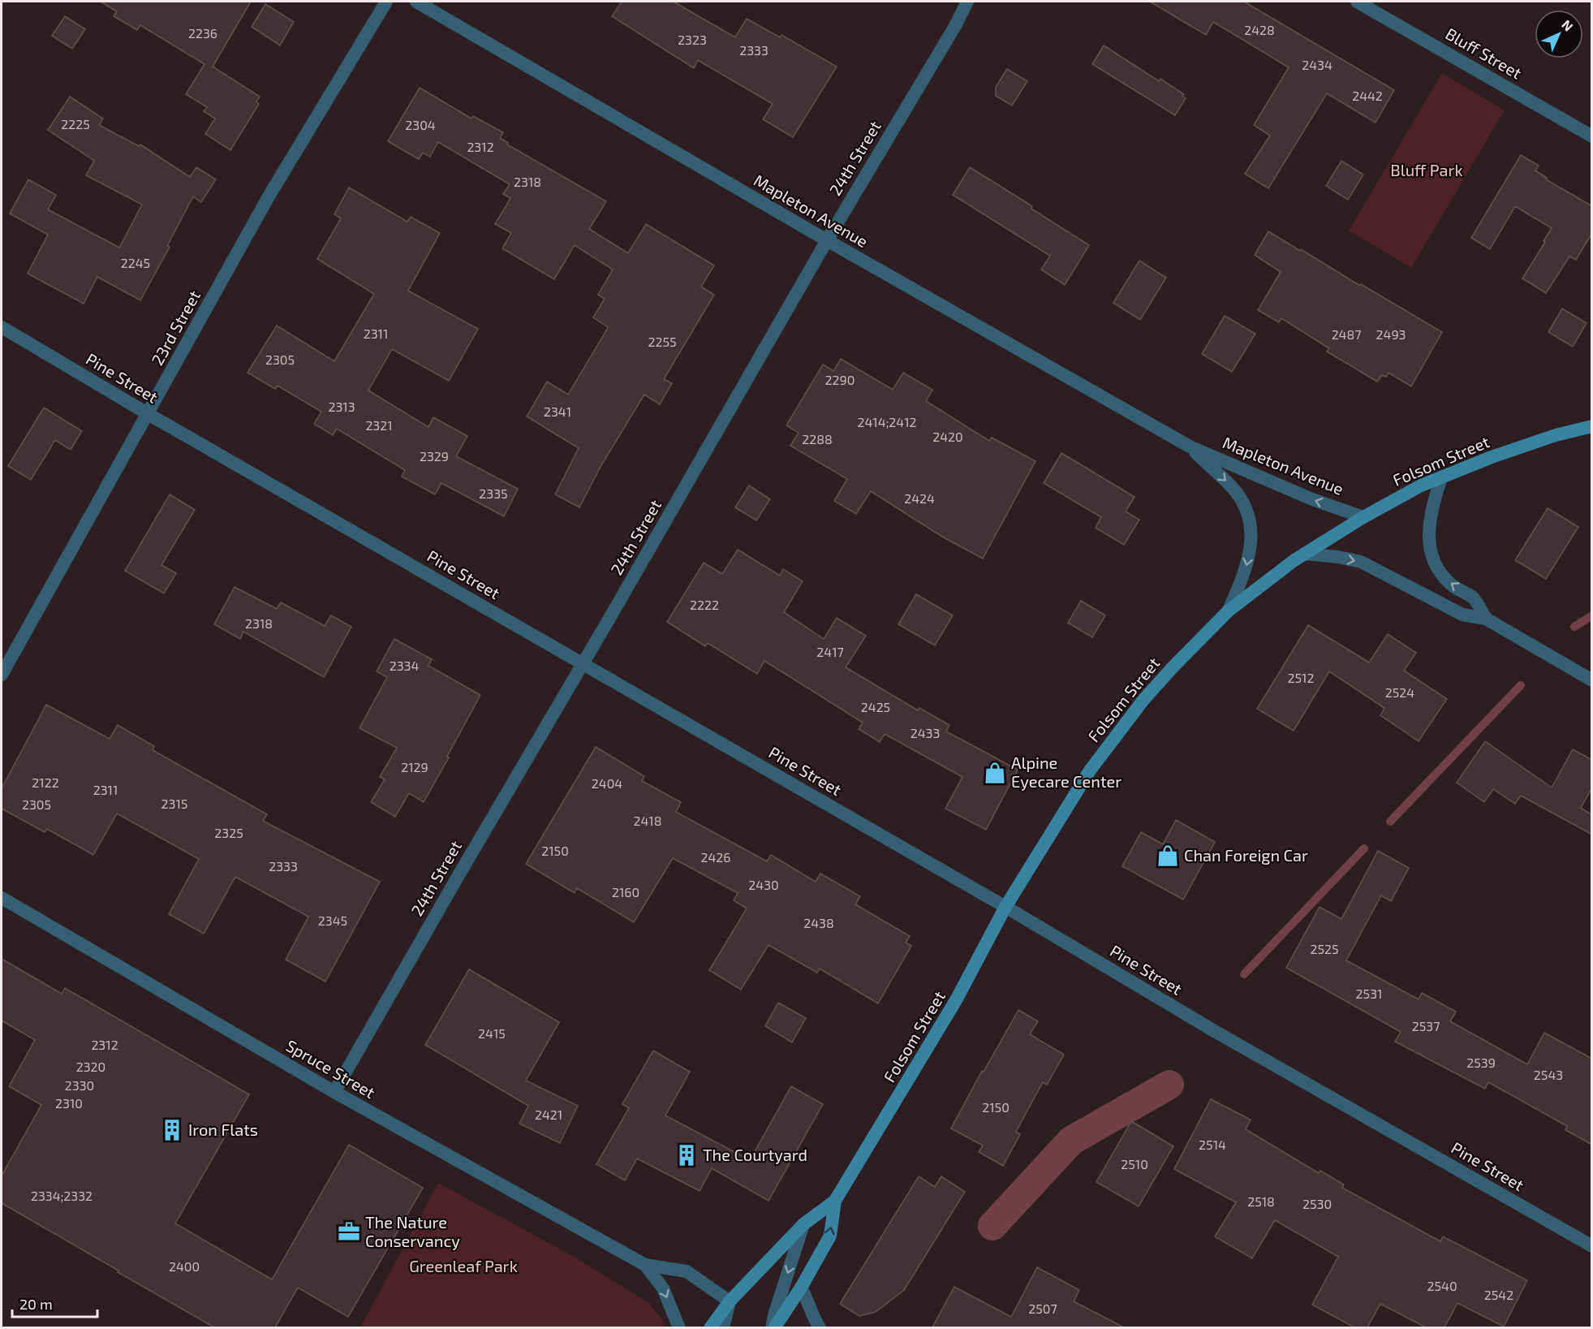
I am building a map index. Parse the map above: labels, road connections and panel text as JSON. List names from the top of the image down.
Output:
{
  "streets": {
    "main road": ["Folsom Street"],
    "street": [
      "Bluff Street",
      "24th Street",
      "Mapleton Avenue",
      "23rd Street",
      "Pine Street",
      "Spruce Street"
    ]
  },
  "crossings": [
    ["24th Street", "Mapleton Avenue"],
    ["24th Street", "Pine Street"],
    ["24th Street", "Spruce Street"],
    ["Mapleton Avenue", "Folsom Street"],
    ["23rd Street", "Pine Street"],
    ["Pine Street", "Folsom Street"],
    ["Folsom Street", "Spruce Street"]
  ],
  "parks": ["Bluff Park", "Greenleaf Park"],
  "places": {
    "shop": ["Alpine Eyecare Center", "Chan Foreign Car"],
    "building": ["Iron Flats", "The Courtyard"],
    "office": ["The Nature Conservancy"]
  },
  "house_numbers": [
    "2428",
    "2236",
    "2323",
    "2333",
    "2434",
    "2442",
    "2225",
    "2304",
    "2312",
    "2318",
    "2245",
    "2311",
    "2487",
    "2493",
    "2255",
    "2305",
    "2290",
    "2313",
    "2341",
    "2414;2412",
    "2321",
    "2420",
    "2288",
    "2329",
    "2335",
    "2424",
    "2222",
    "2318",
    "2417",
    "2334",
    "2512",
    "2524",
    "2425",
    "2433",
    "2129",
    "2122",
    "2404",
    "2311",
    "2315",
    "2305",
    "2418",
    "2325",
    "2150",
    "2426",
    "2333",
    "2430",
    "2160",
    "2345",
    "2438",
    "2525",
    "2531",
    "2537",
    "2415",
    "2312",
    "2539",
    "2320",
    "2543",
    "2330",
    "2310",
    "2150",
    "2421",
    "2514",
    "2510",
    "2334;2332",
    "2518",
    "2530",
    "2400",
    "2540",
    "2542",
    "2507"
  ],
  "scale_bar": "20 m",
  "north": "top right"
}
